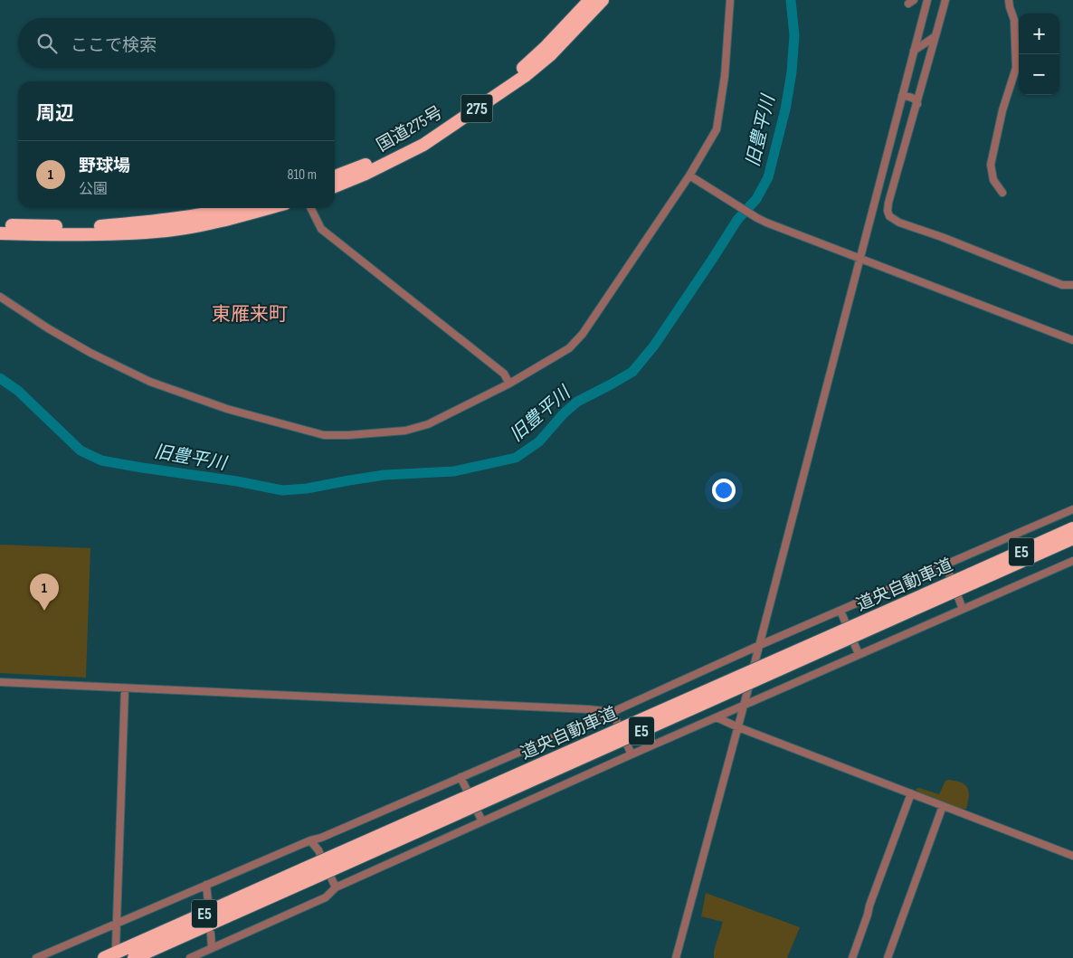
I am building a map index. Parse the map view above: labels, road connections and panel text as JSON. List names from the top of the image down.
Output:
{
  "streets": {
    "highway": [
      "275",
      "国道275号",
      "E5",
      "道央自動車道"
    ]
  },
  "districts": ["東雁来町"],
  "water": ["旧豊平川"],
  "page": {
    "map_buttons": ["+", "−"],
    "search": "ここで検索",
    "heading": "周辺",
    "list": [
      {
        "mark": "1",
        "name": "野球場",
        "note": "公園",
        "value": "810 m"
      }
    ],
    "pins": "1"
  }
}
